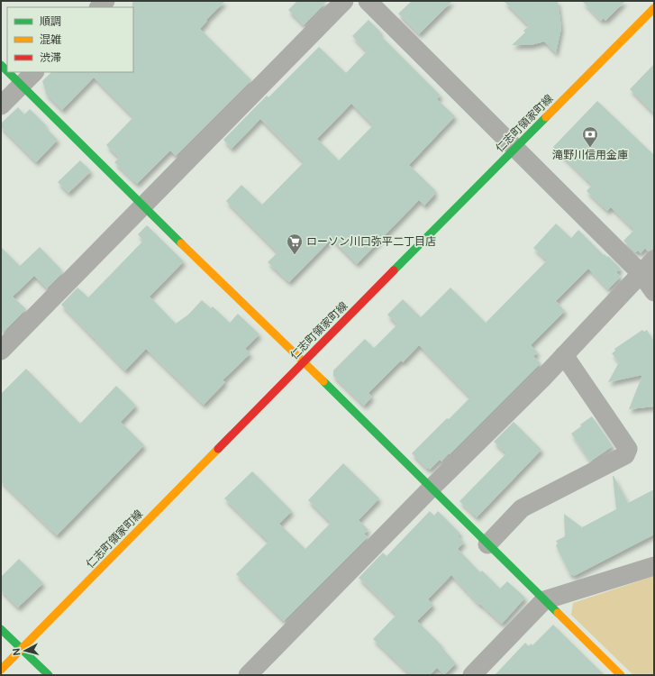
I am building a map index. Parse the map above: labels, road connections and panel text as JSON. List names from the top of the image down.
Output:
{
  "streets": {
    "street": ["仁志町領家町線"]
  },
  "places": {
    "bank": ["滝野川信用金庫"],
    "supermarket": ["ローソン川口弥平二丁目店"]
  },
  "legend": ["順調", "混雑", "渋滞"],
  "north": "left"
}
